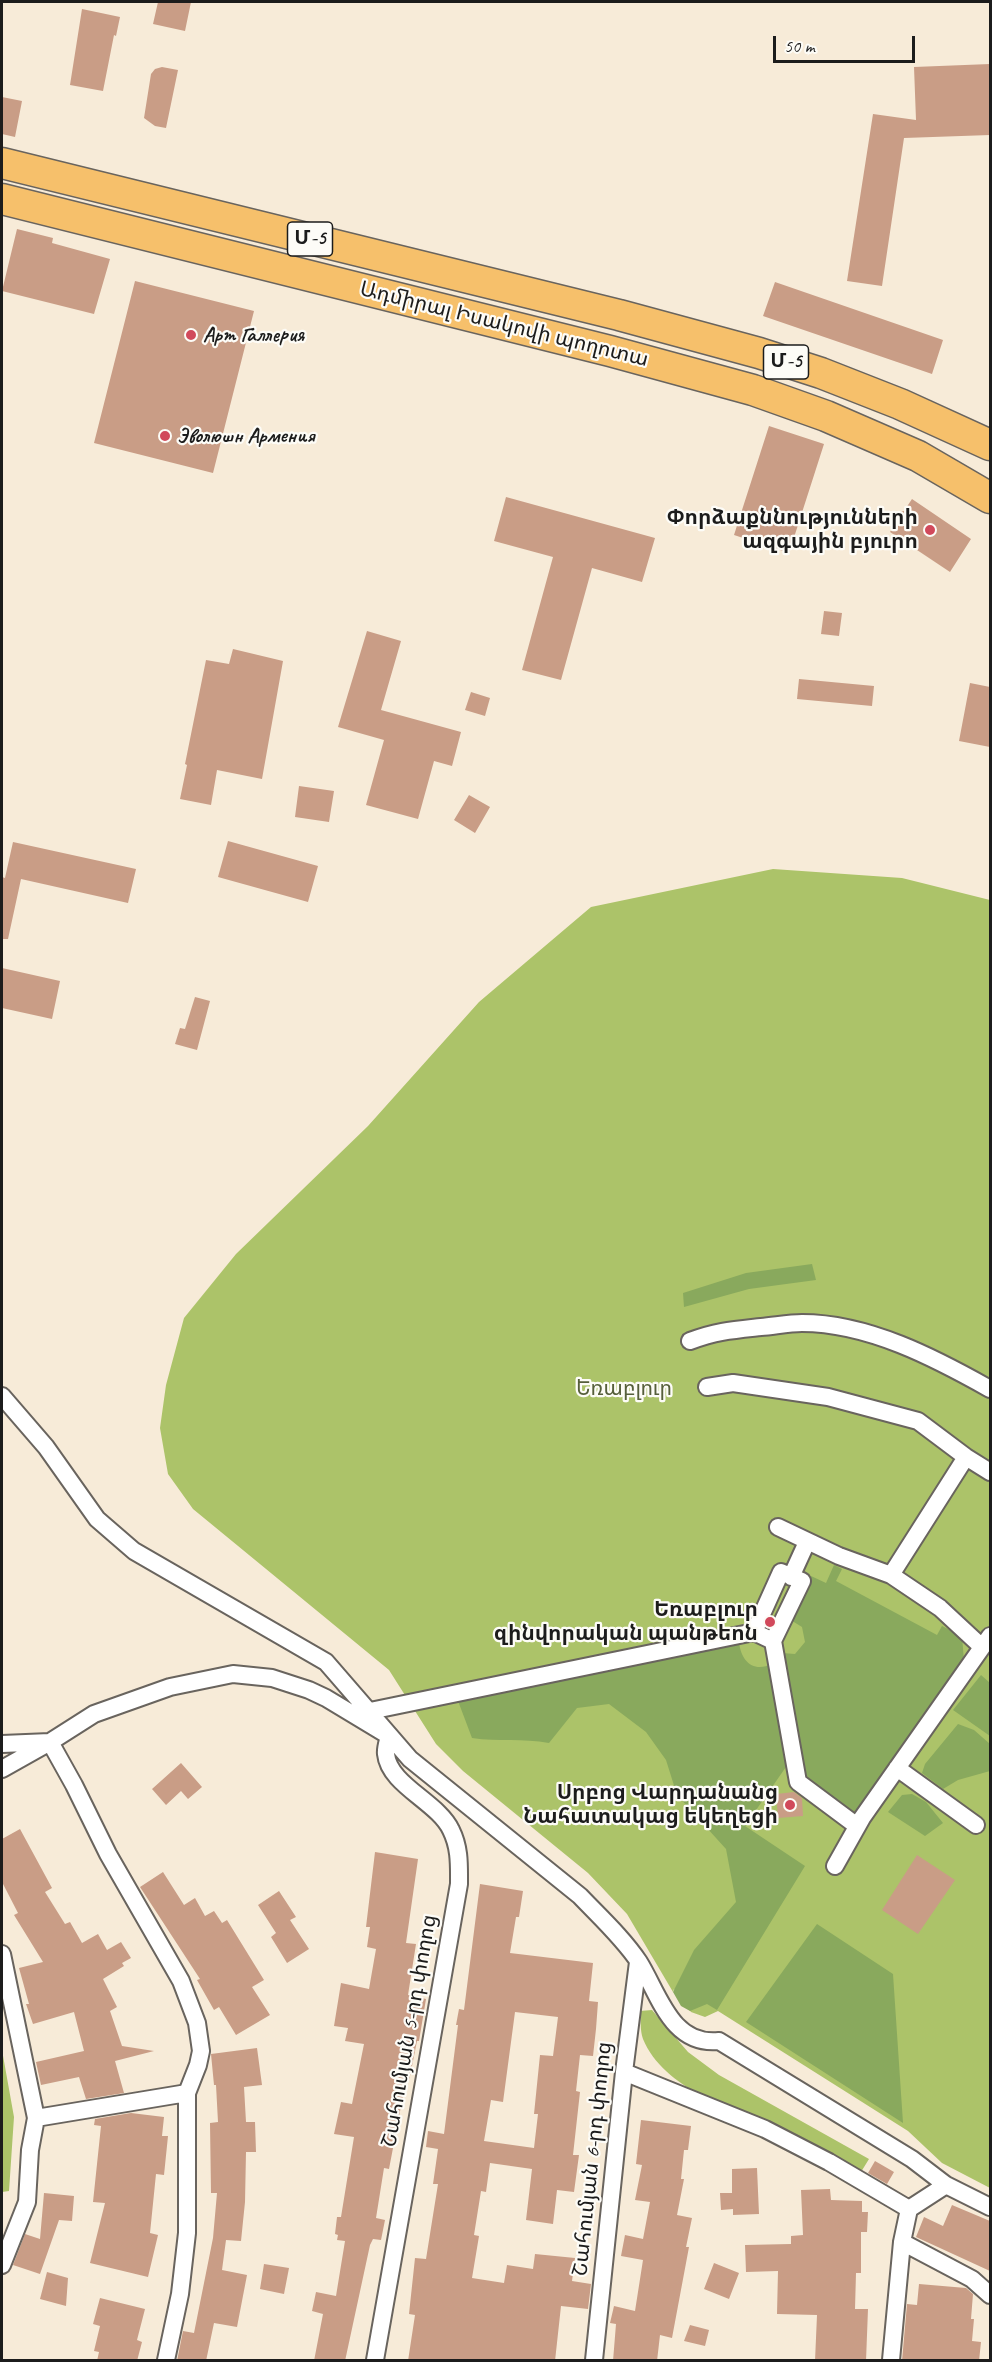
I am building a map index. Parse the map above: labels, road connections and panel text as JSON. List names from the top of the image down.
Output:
{
  "streets": {
    "highway": ["Մ-5", "Ադմիրալ Իսակովի պողոտա"],
    "street": ["Շահումյան 5-րդ փողոց", "Շահումյան 6-րդ փողոց"]
  },
  "parks": ["Եռաբլուր"],
  "places": [
    "Арт Галлерия",
    "Эволюшн Армения",
    "Փորձաքննությունների ազգային բյուրո",
    "Եռաբլուր զինվորական պանթեոն",
    "Սրբոց Վարդանանց Նահատակաց եկեղեցի"
  ],
  "scale_bar": "50 m"
}
